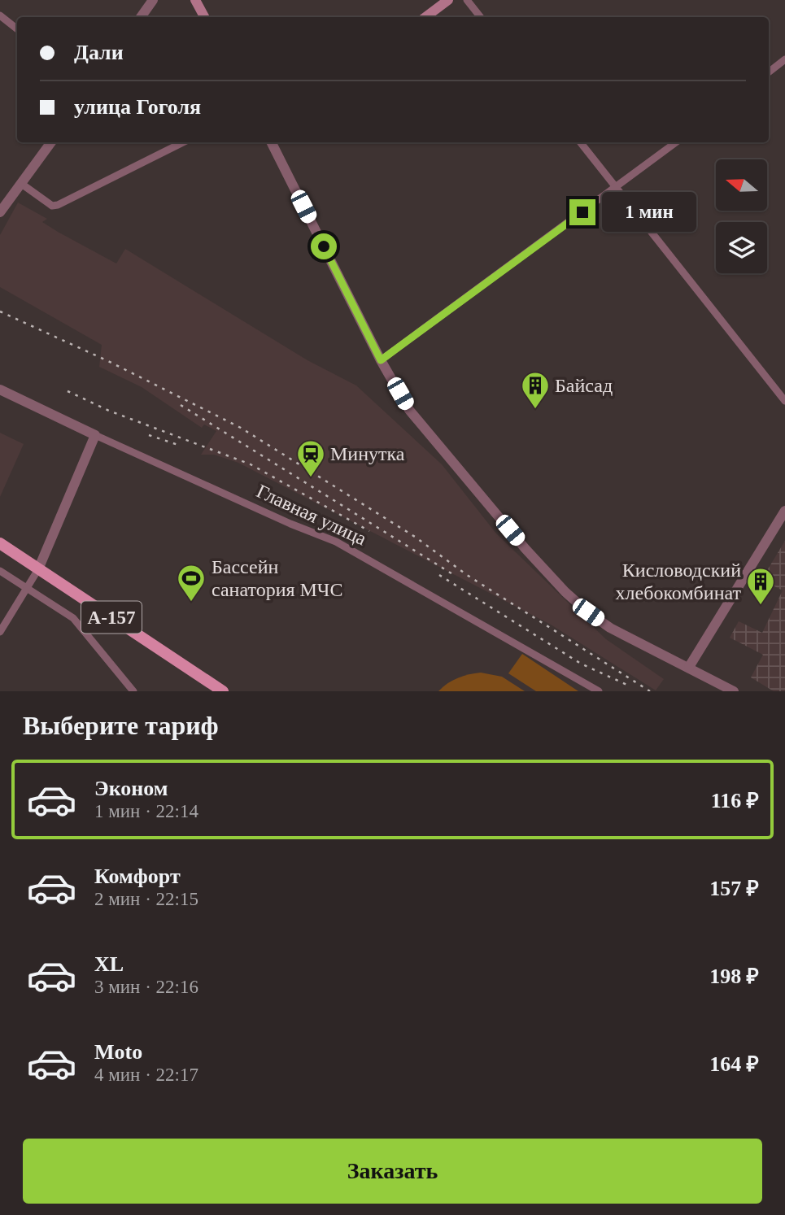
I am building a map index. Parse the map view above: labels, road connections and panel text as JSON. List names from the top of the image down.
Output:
{
  "streets": {
    "main road": ["А-157"],
    "street": ["Главная улица"]
  },
  "places": {
    "building": ["Байсад", "Кисловодский хлебокомбинат"],
    "station": ["Минутка"],
    "sports": ["Бассейн санатория МЧС"]
  },
  "north": "left",
  "page": {
    "banner": ["Дали", "улица Гоголя"],
    "bubble": "1 мин",
    "heading": "Выберите тариф",
    "list": [
      {
        "name": "Эконом",
        "note": "1 мин · 22:14",
        "value": "116 ₽"
      },
      {
        "name": "Комфорт",
        "note": "2 мин · 22:15",
        "value": "157 ₽"
      },
      {
        "name": "XL",
        "note": "3 мин · 22:16",
        "value": "198 ₽"
      },
      {
        "name": "Moto",
        "note": "4 мин · 22:17",
        "value": "164 ₽"
      }
    ],
    "buttons": "Заказать"
  }
}
